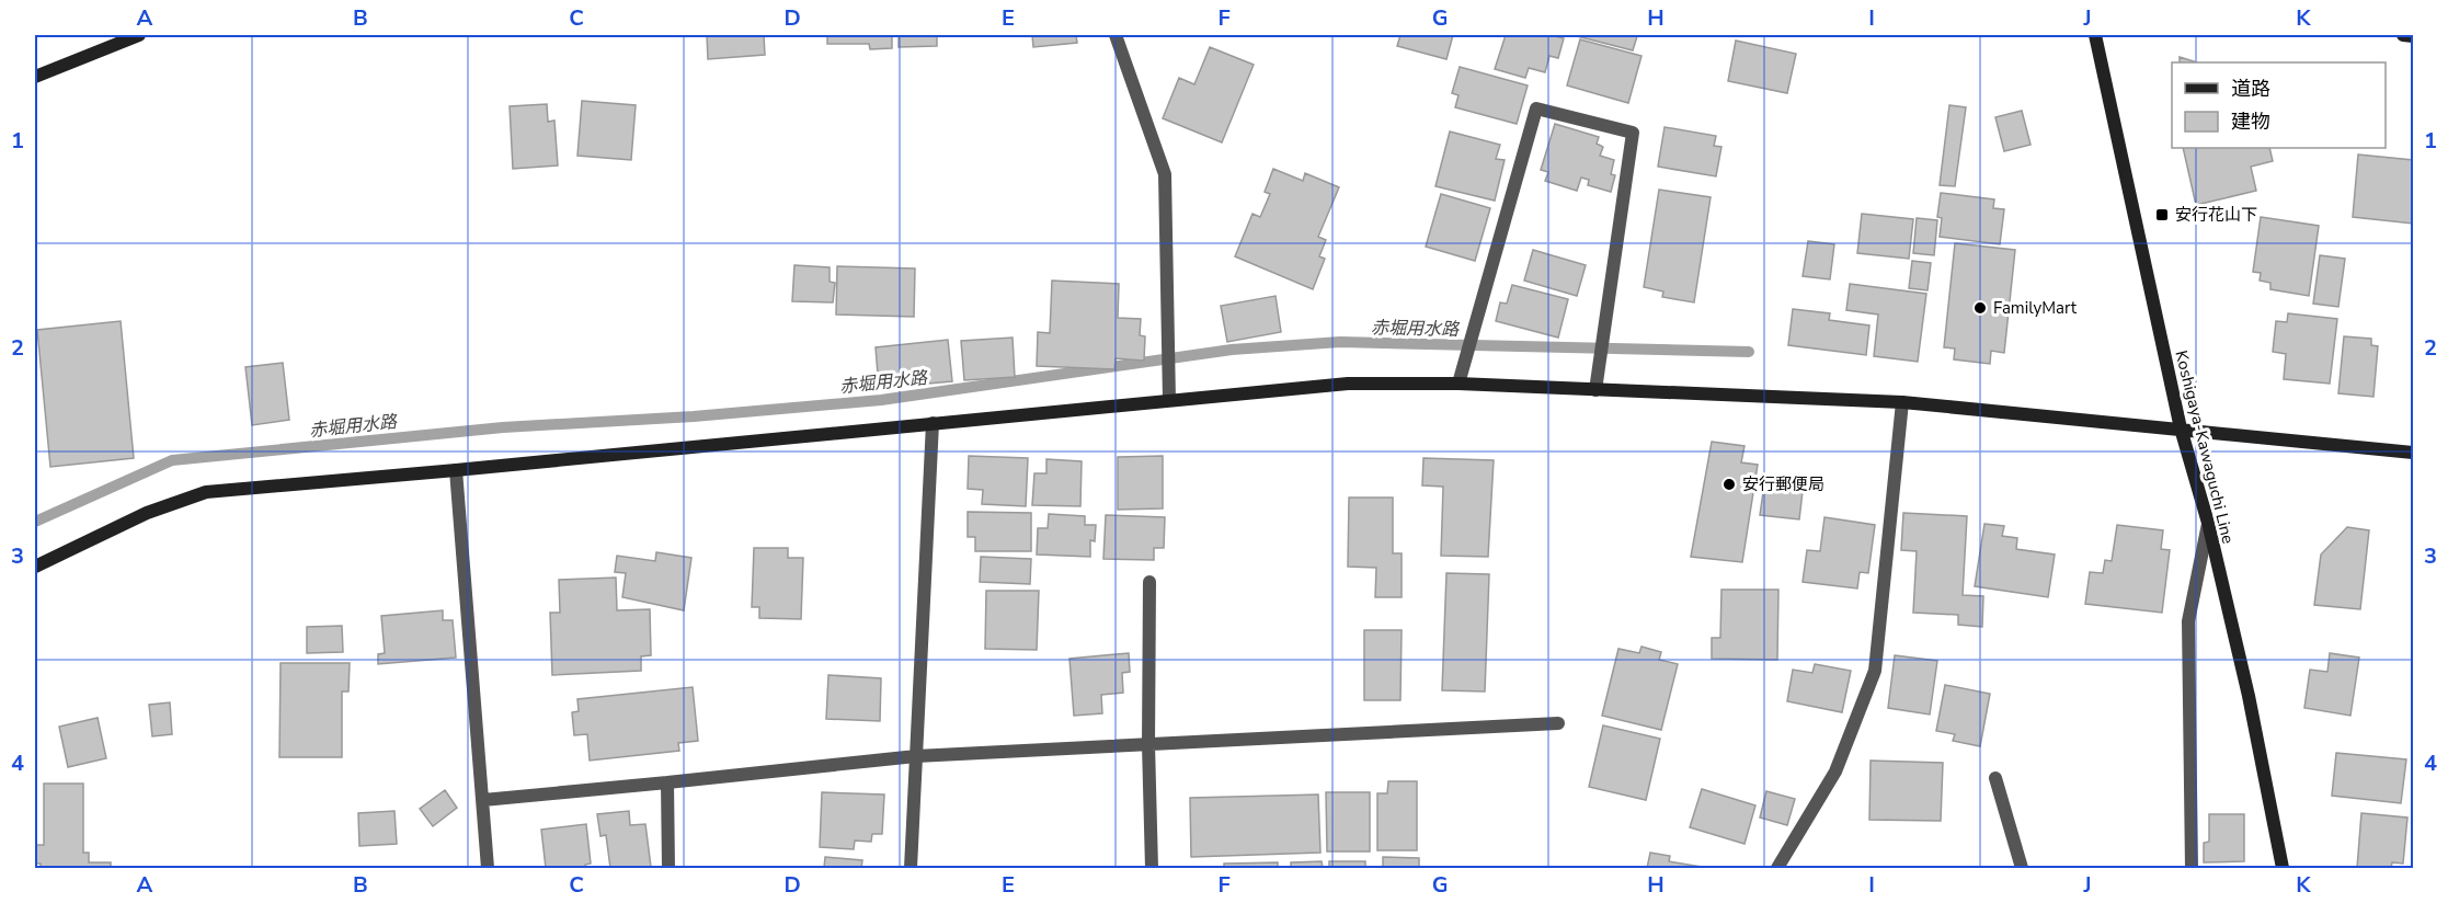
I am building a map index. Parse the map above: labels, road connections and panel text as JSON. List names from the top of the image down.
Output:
{
  "streets": {
    "street": ["Koshigaya-Kawaguchi Line"]
  },
  "water": ["赤堀用水路"],
  "places": {
    "transit": ["安行花山下"],
    "other": ["FamilyMart", "安行郵便局"]
  },
  "legend": ["道路", "建物"],
  "grid": {
    "columns": [
      "A",
      "B",
      "C",
      "D",
      "E",
      "F",
      "G",
      "H",
      "I",
      "J",
      "K"
    ],
    "rows": [
      "1",
      "2",
      "3",
      "4"
    ]
  }
}
